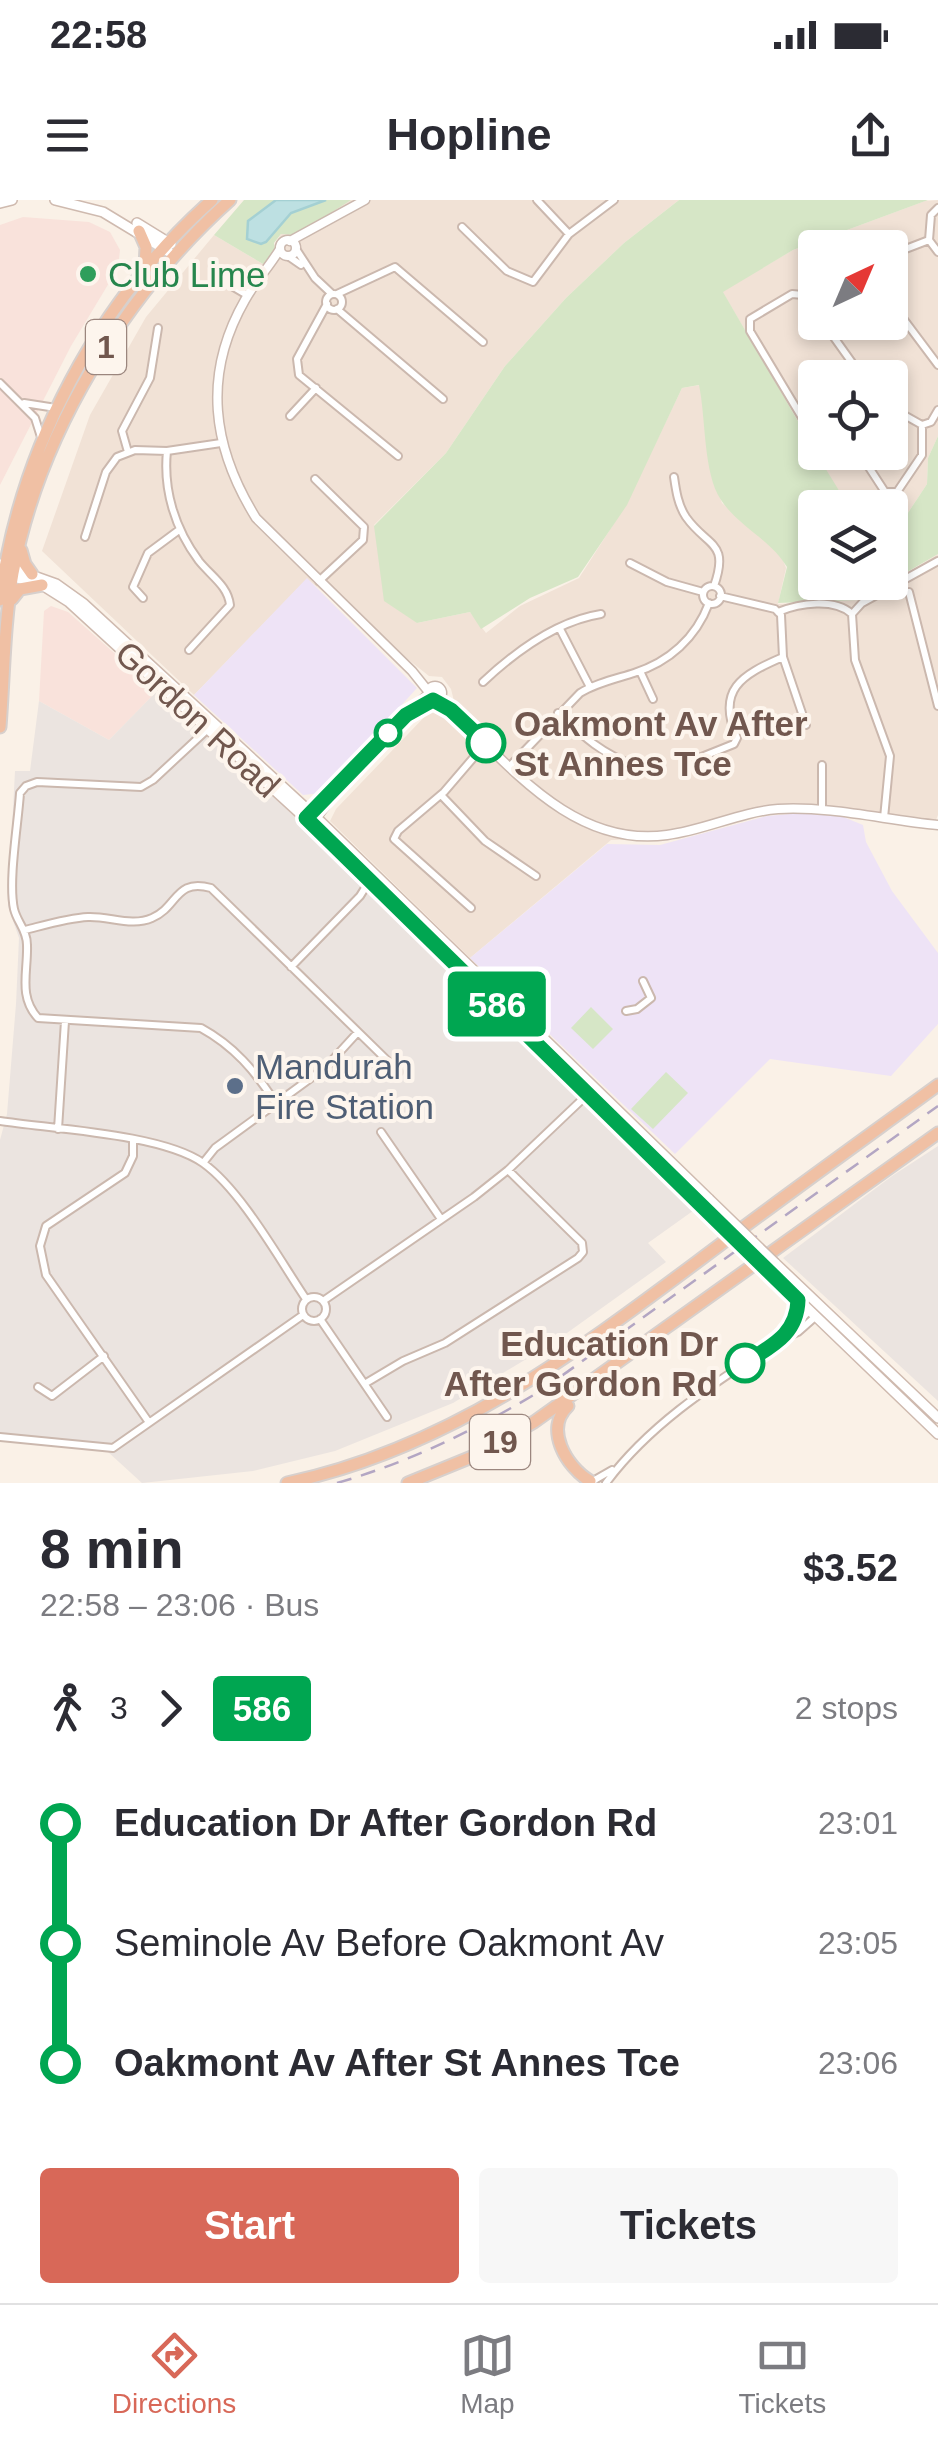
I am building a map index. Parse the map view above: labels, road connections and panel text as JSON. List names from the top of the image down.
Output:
{
  "streets": {
    "highway": ["1", "19"],
    "main road": ["Gordon Road"]
  },
  "crossings": [
    ["1", "Gordon Road"]
  ],
  "places": [
    "Club Lime",
    "Oakmont Av After St Annes Tce",
    "Mandurah Fire Station",
    "Education Dr After Gordon Rd"
  ],
  "lines": ["bus line 586"],
  "north": "top right",
  "page": {
    "status": "22:58",
    "header": "Hopline",
    "on_map": "586",
    "heading": ["8 min", "22:58 – 23:06 · Bus", "$3.52"],
    "legs": ["3", "586", "2 stops"],
    "list": [
      {
        "name": "Education Dr After Gordon Rd",
        "value": "23:01"
      },
      {
        "name": "Seminole Av Before Oakmont Av",
        "value": "23:05"
      },
      {
        "name": "Oakmont Av After St Annes Tce",
        "value": "23:06"
      }
    ],
    "buttons": ["Start", "Tickets"],
    "tabs": ["Directions", "Map", "Tickets"]
  }
}
